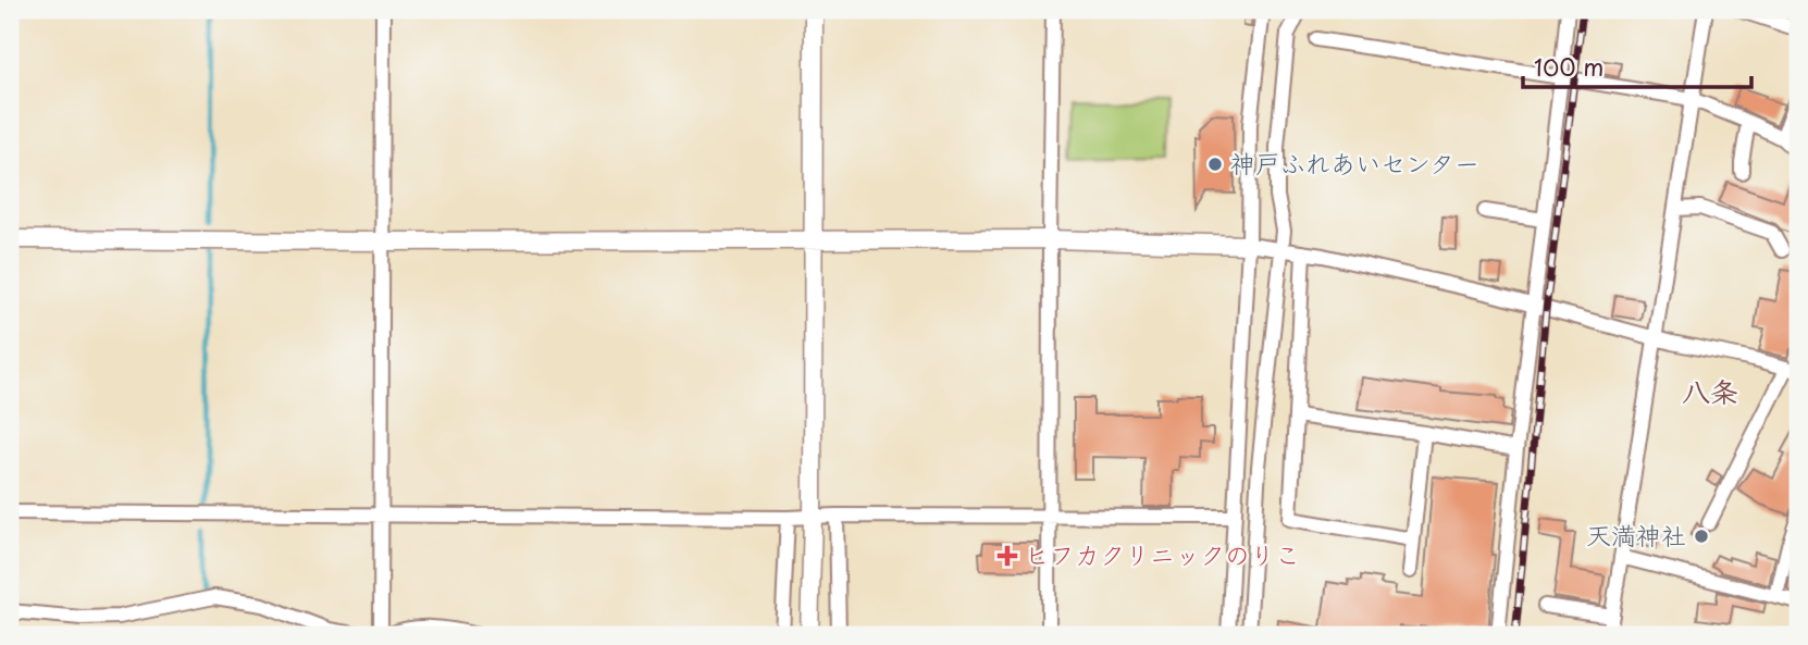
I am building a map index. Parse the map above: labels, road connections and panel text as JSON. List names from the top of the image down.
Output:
{
  "districts": ["八条"],
  "places": {
    "other": ["神戸ふれあいセンター", "天満神社"],
    "health": ["ヒフカクリニックのりこ"]
  },
  "scale_bar": "100 m"
}
